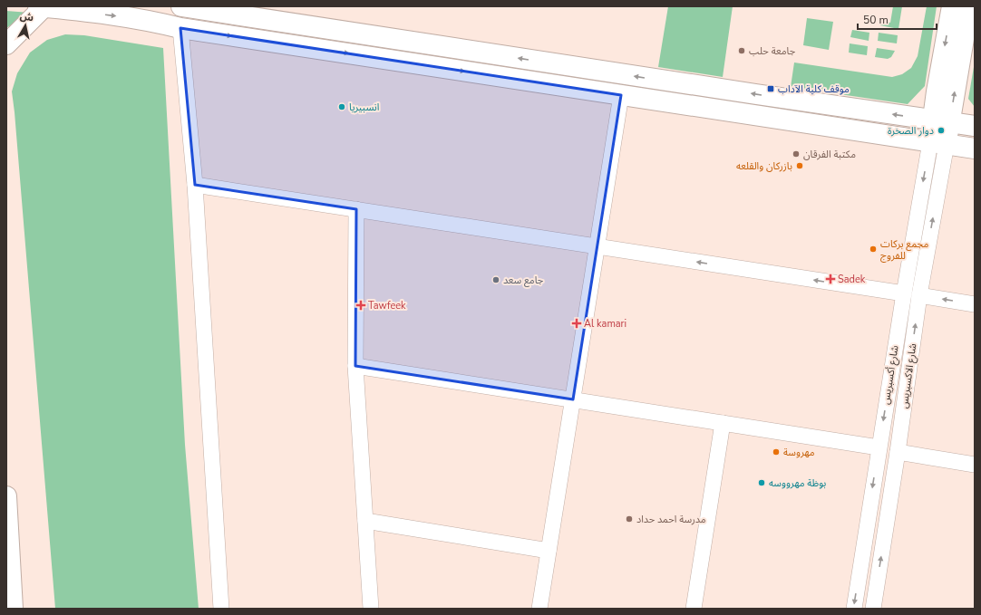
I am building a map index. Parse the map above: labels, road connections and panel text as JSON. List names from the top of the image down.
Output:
{
  "streets": {
    "street": ["شارع أكسبريس", "شارع الاكسبريس"]
  },
  "crossings": [
    ["شارع أكسبريس", "شارع الاكسبريس"]
  ],
  "one_way": ["شارع أكسبريس", "شارع الاكسبريس"],
  "places": {
    "other": [
      "جامعة حلب",
      "انسبيريا",
      "دوار الصخرة",
      "مكتبة الفرقان",
      "بازركان والقلعه",
      "مجمع بركات للفروج",
      "جامع سعد",
      "مهروسة",
      "بوظة مهرووسه",
      "مدرسة احمد حداد"
    ],
    "transit": ["موقف كلية الآداب"],
    "health": ["Sadek", "Tawfeek", "Al kamari"]
  },
  "scale_bar": "50 m",
  "north": "top"
}
